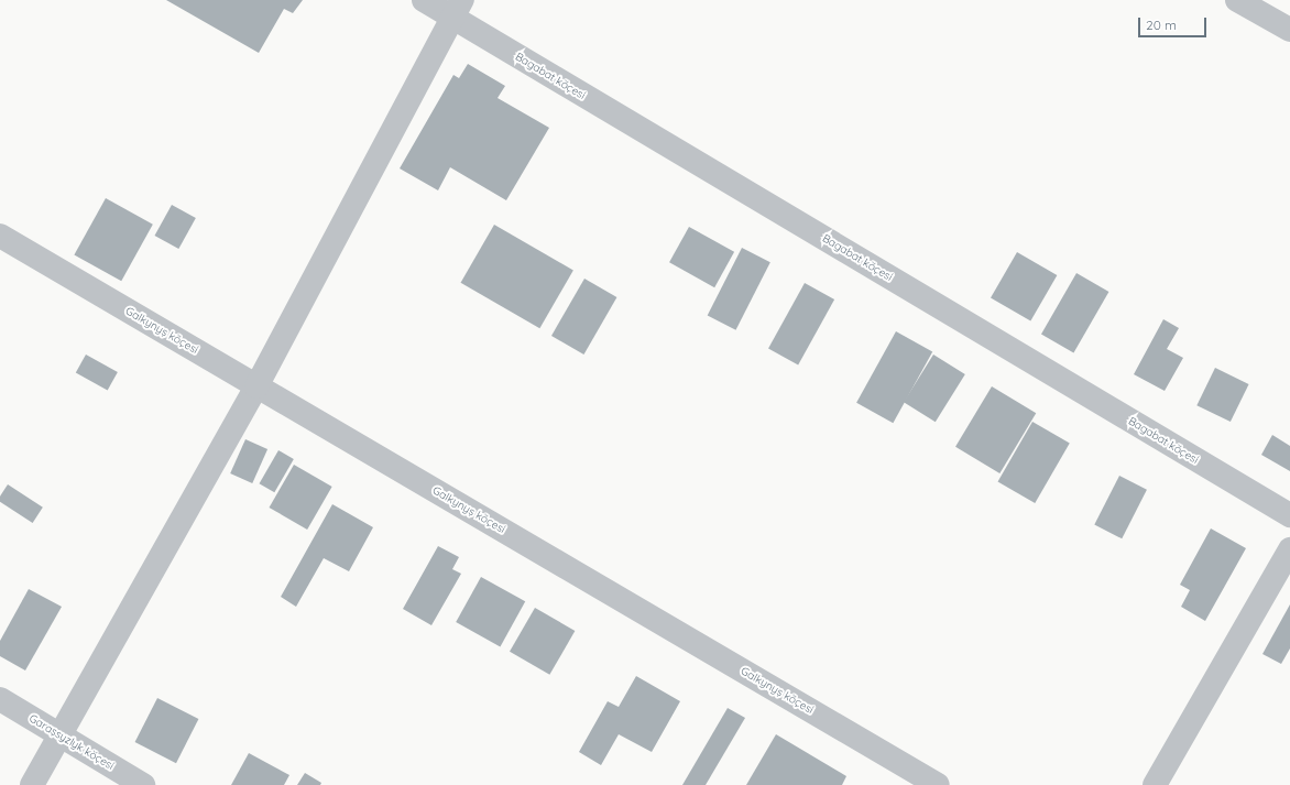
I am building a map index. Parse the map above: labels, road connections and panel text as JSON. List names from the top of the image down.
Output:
{
  "streets": {
    "street": ["Bagabat köçesi", "Galkynyş köçesi", "Garaşsyzlyk köçesi"]
  },
  "scale_bar": "20 m"
}
